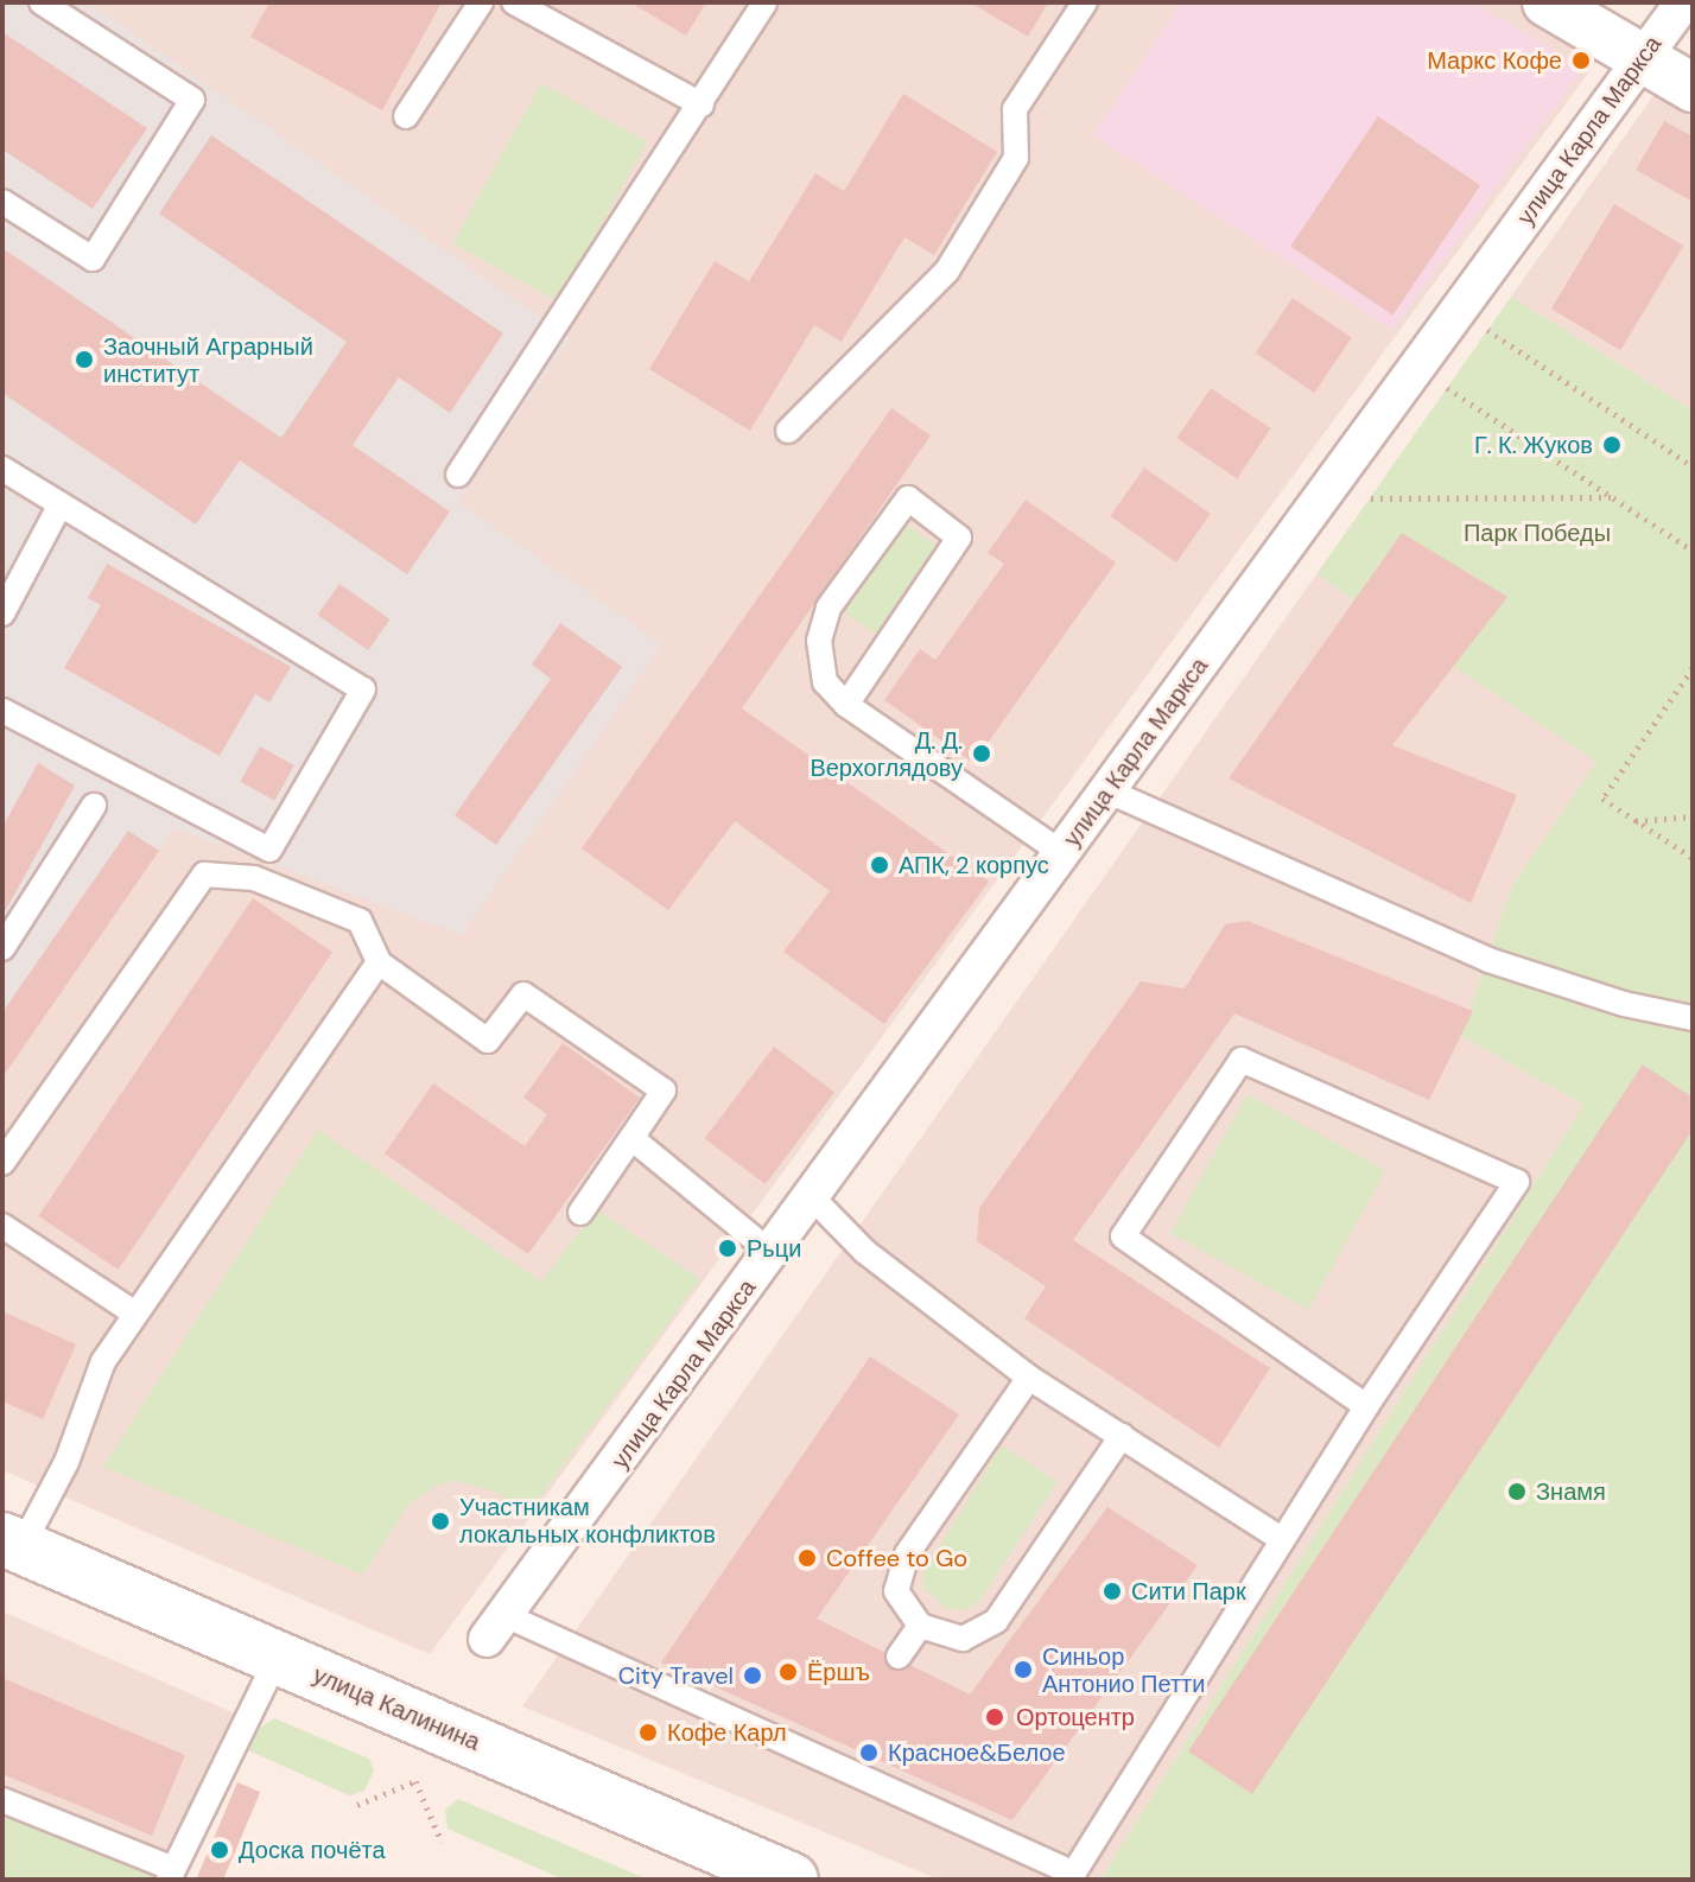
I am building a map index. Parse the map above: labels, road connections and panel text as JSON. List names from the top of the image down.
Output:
{
  "streets": {
    "street": ["улица Карла Маркса", "улица Калинина"]
  },
  "parks": ["Парк Победы"],
  "places": [
    "Маркс Кофе",
    "Заочный Аграрный институт",
    "Г. К. Жуков",
    "Д. Д. Верхоглядову",
    "АПК, 2 корпус",
    "Рьци",
    "Знамя",
    "Участникам локальных конфликтов",
    "Coffee to Go",
    "Сити Парк",
    "Синьор Антонио Петти",
    "Ёршъ",
    "City Travel",
    "Ортоцентр",
    "Кофе Карл",
    "Красное&Белое",
    "Доска почёта"
  ]
}
